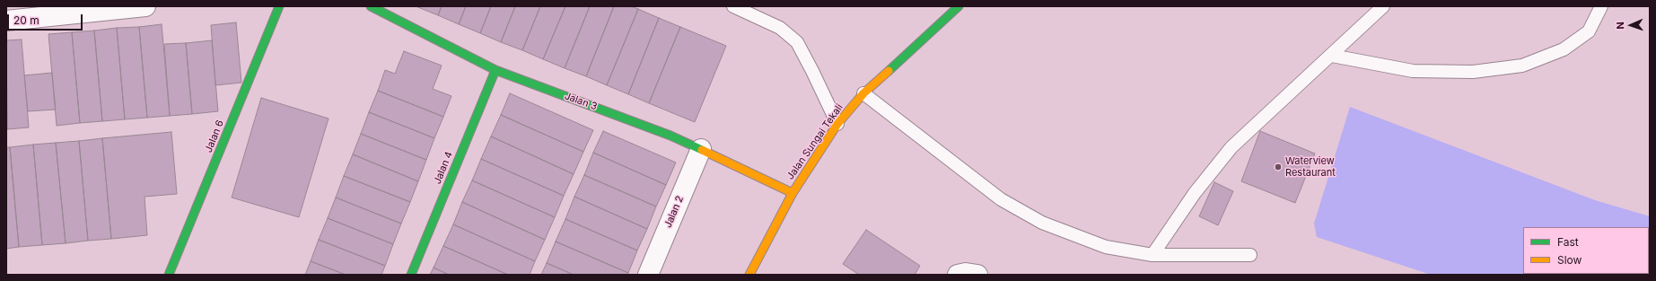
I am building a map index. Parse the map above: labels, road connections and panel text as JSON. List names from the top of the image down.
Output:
{
  "streets": {
    "street": [
      "Jalan 3",
      "Jalan 6",
      "Jalan Sungai Tekali",
      "Jalan 4",
      "Jalan 2"
    ]
  },
  "crossings": [
    ["Jalan 3", "Jalan Sungai Tekali"],
    ["Jalan 3", "Jalan 4"],
    ["Jalan 3", "Jalan 2"]
  ],
  "places": ["Waterview Restaurant"],
  "legend": ["Fast", "Slow"],
  "scale_bar": "20 m",
  "north": "left"
}
